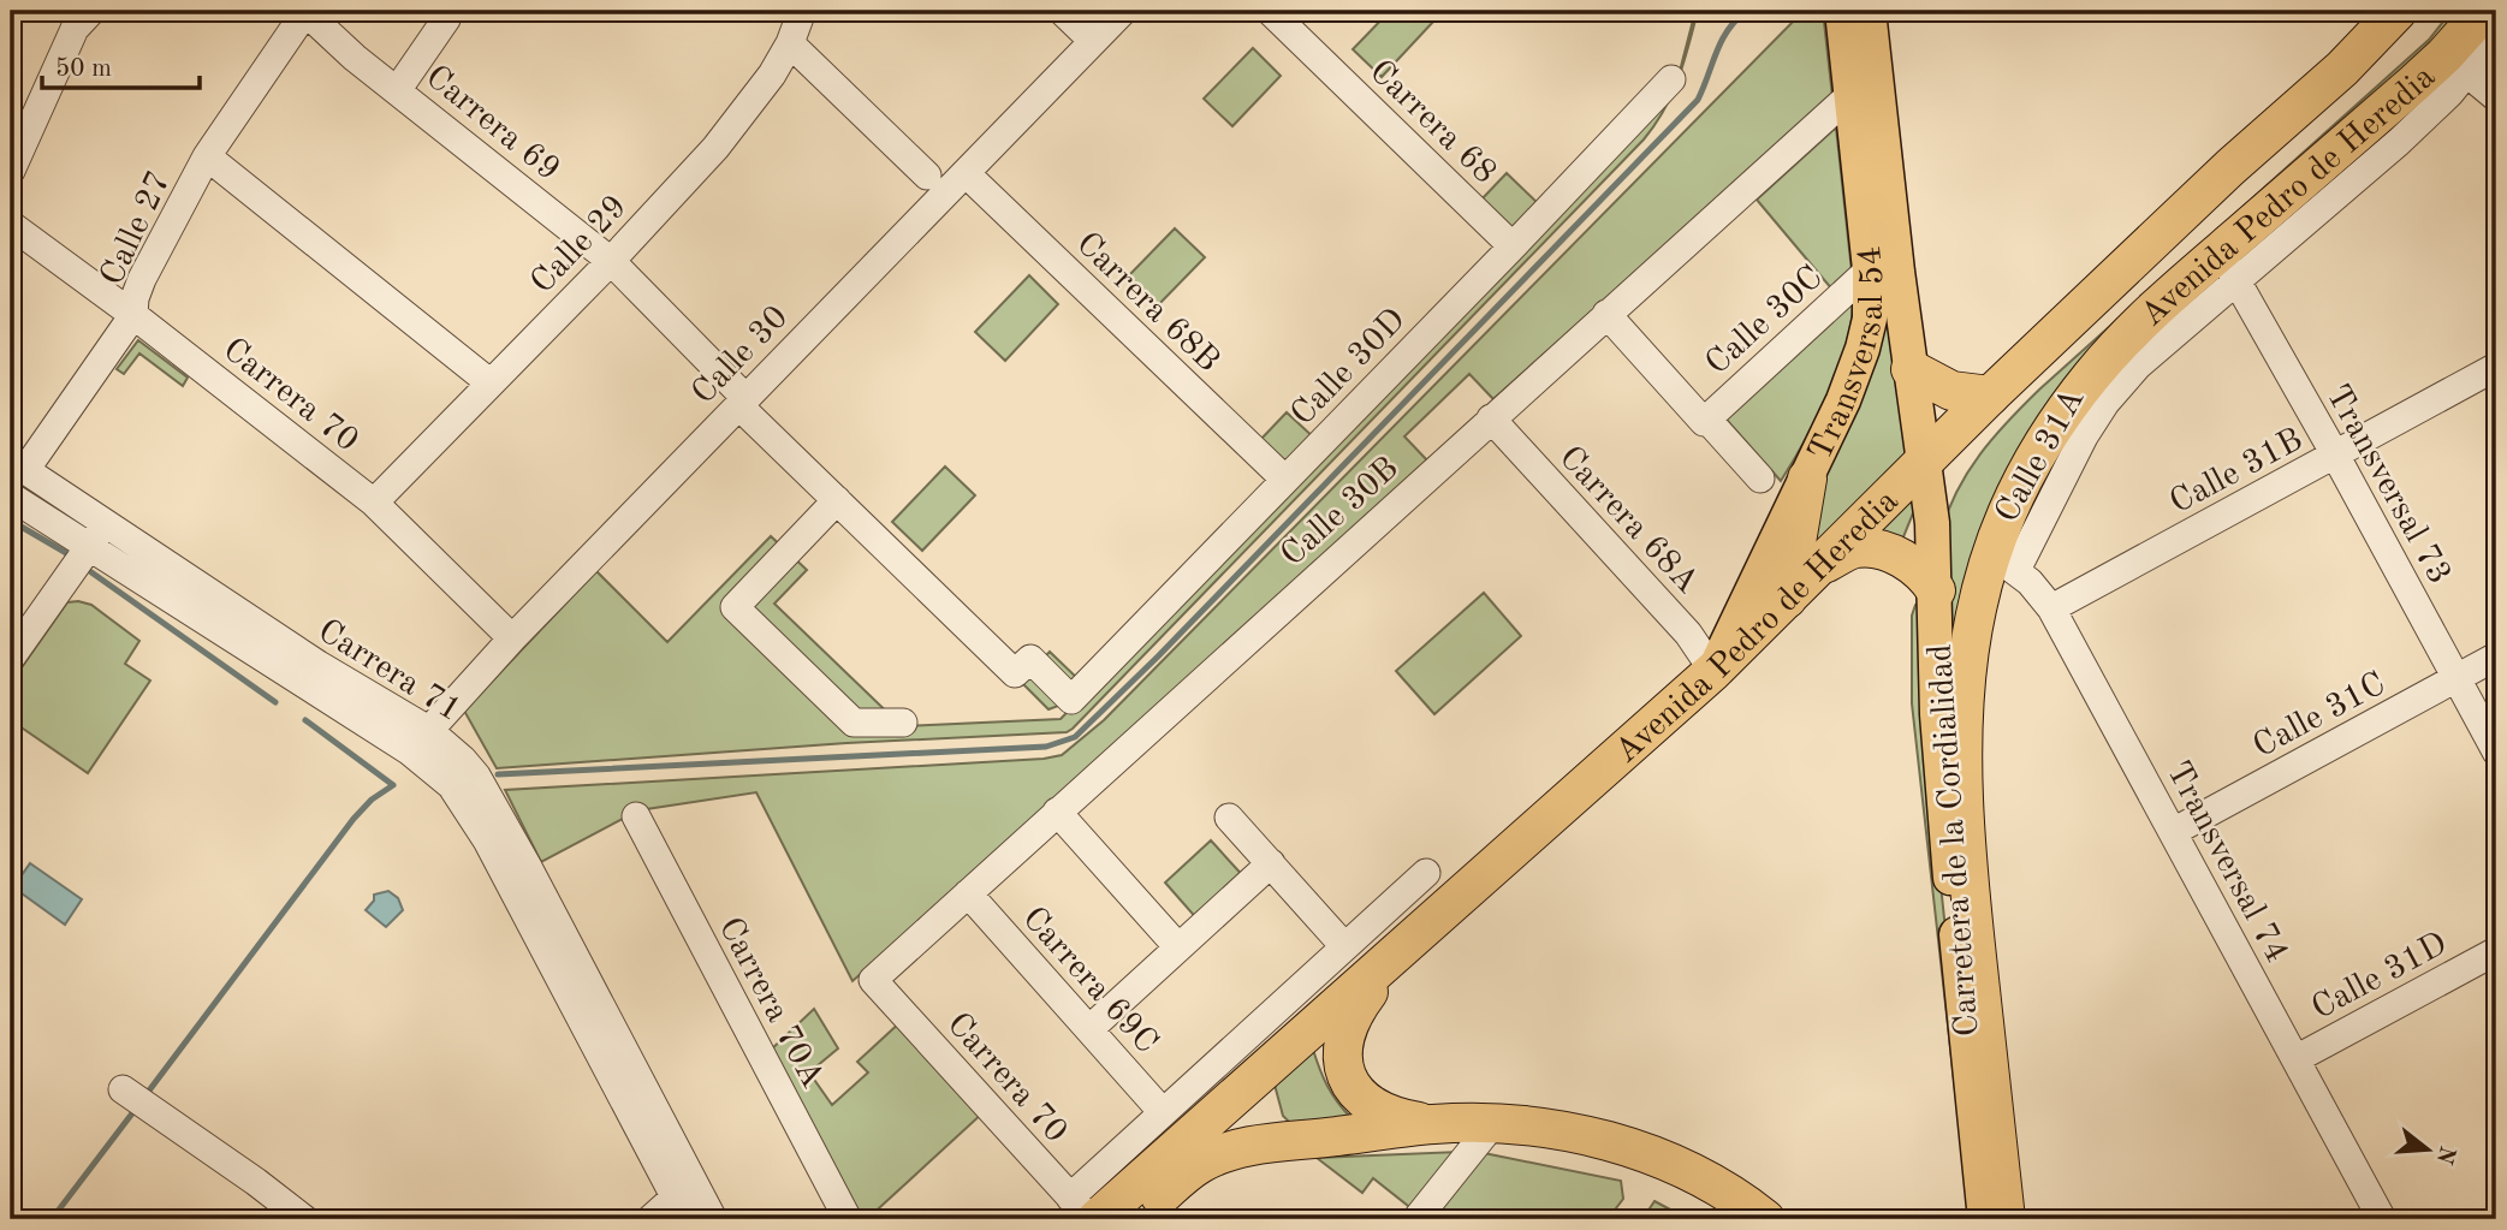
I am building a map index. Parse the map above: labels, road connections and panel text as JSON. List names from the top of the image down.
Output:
{
  "streets": {
    "highway": ["Avenida Pedro de Heredia"],
    "main road": ["Transversal 54", "Carretera de la Cordialidad"],
    "street": [
      "Carrera 68",
      "Carrera 69",
      "Calle 27",
      "Calle 29",
      "Carrera 68B",
      "Calle 30C",
      "Calle 30",
      "Calle 30D",
      "Carrera 70",
      "Calle 31B",
      "Transversal 73",
      "Calle 30B",
      "Carrera 68A",
      "Carrera 71",
      "Calle 31C",
      "Transversal 74",
      "Calle 31D",
      "Carrera 69C",
      "Carrera 70A"
    ]
  },
  "crossings": [
    ["Carrera 68", "Calle 30D"],
    ["Carrera 69", "Calle 27"],
    ["Carrera 69", "Calle 29"],
    ["Carrera 69", "Calle 30"],
    ["Carrera 69", "Calle 30D"],
    ["Avenida Pedro de Heredia", "Transversal 54"],
    ["Avenida Pedro de Heredia", "Carrera 70"],
    ["Avenida Pedro de Heredia", "Transversal 73"],
    ["Avenida Pedro de Heredia", "Carrera 68A"],
    ["Avenida Pedro de Heredia", "Carretera de la Cordialidad"],
    ["Avenida Pedro de Heredia", "Transversal 74"],
    ["Calle 27", "Carrera 70"],
    ["Calle 27", "Carrera 71"],
    ["Calle 29", "Carrera 70"],
    ["Carrera 68B", "Calle 30"],
    ["Carrera 68B", "Calle 30D"],
    ["Calle 30C", "Transversal 54"],
    ["Transversal 54", "Calle 30B"],
    ["Transversal 54", "Carrera 68A"],
    ["Transversal 54", "Carretera de la Cordialidad"],
    ["Calle 30", "Carrera 70"],
    ["Calle 30", "Carrera 71"],
    ["Carrera 70", "Calle 30B"],
    ["Calle 31B", "Transversal 73"],
    ["Calle 31B", "Transversal 74"],
    ["Transversal 73", "Calle 31C"],
    ["Calle 30B", "Carrera 68A"],
    ["Calle 30B", "Carrera 69C"],
    ["Calle 31C", "Transversal 74"],
    ["Transversal 74", "Calle 31D"]
  ],
  "scale_bar": "50 m",
  "north": "right"
}
